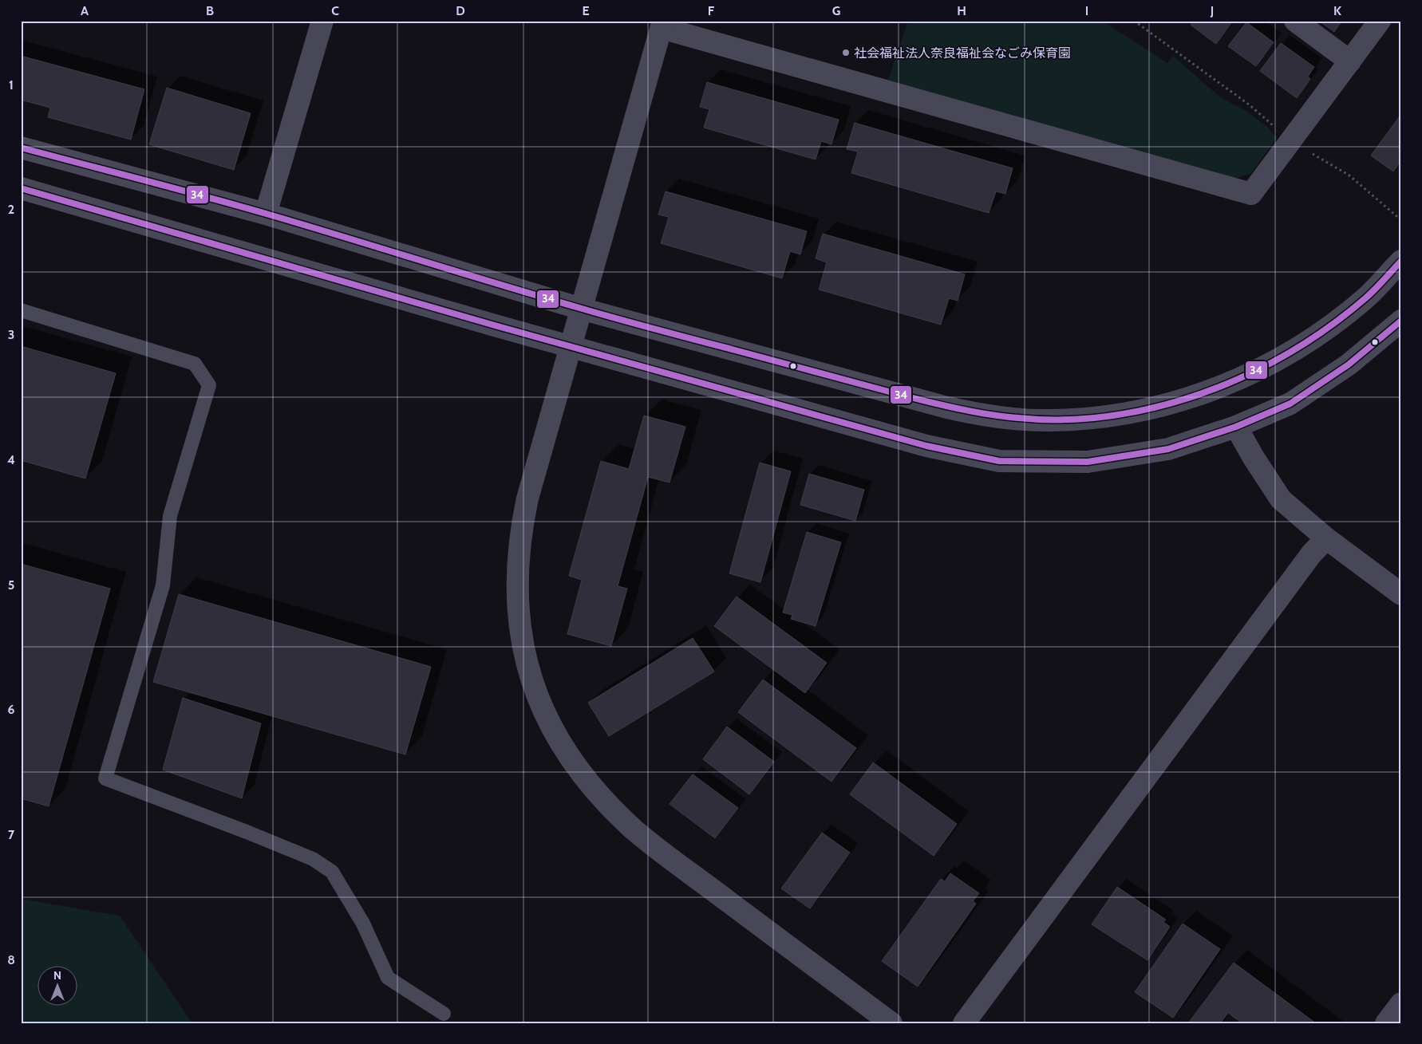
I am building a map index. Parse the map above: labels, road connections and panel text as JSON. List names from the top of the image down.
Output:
{
  "places": ["社会福祉法人奈良福祉会なごみ保育園"],
  "lines": ["transit line 34"],
  "north": "top",
  "grid": {
    "columns": [
      "A",
      "B",
      "C",
      "D",
      "E",
      "F",
      "G",
      "H",
      "I",
      "J",
      "K"
    ],
    "rows": [
      "1",
      "2",
      "3",
      "4",
      "5",
      "6",
      "7",
      "8"
    ]
  }
}
